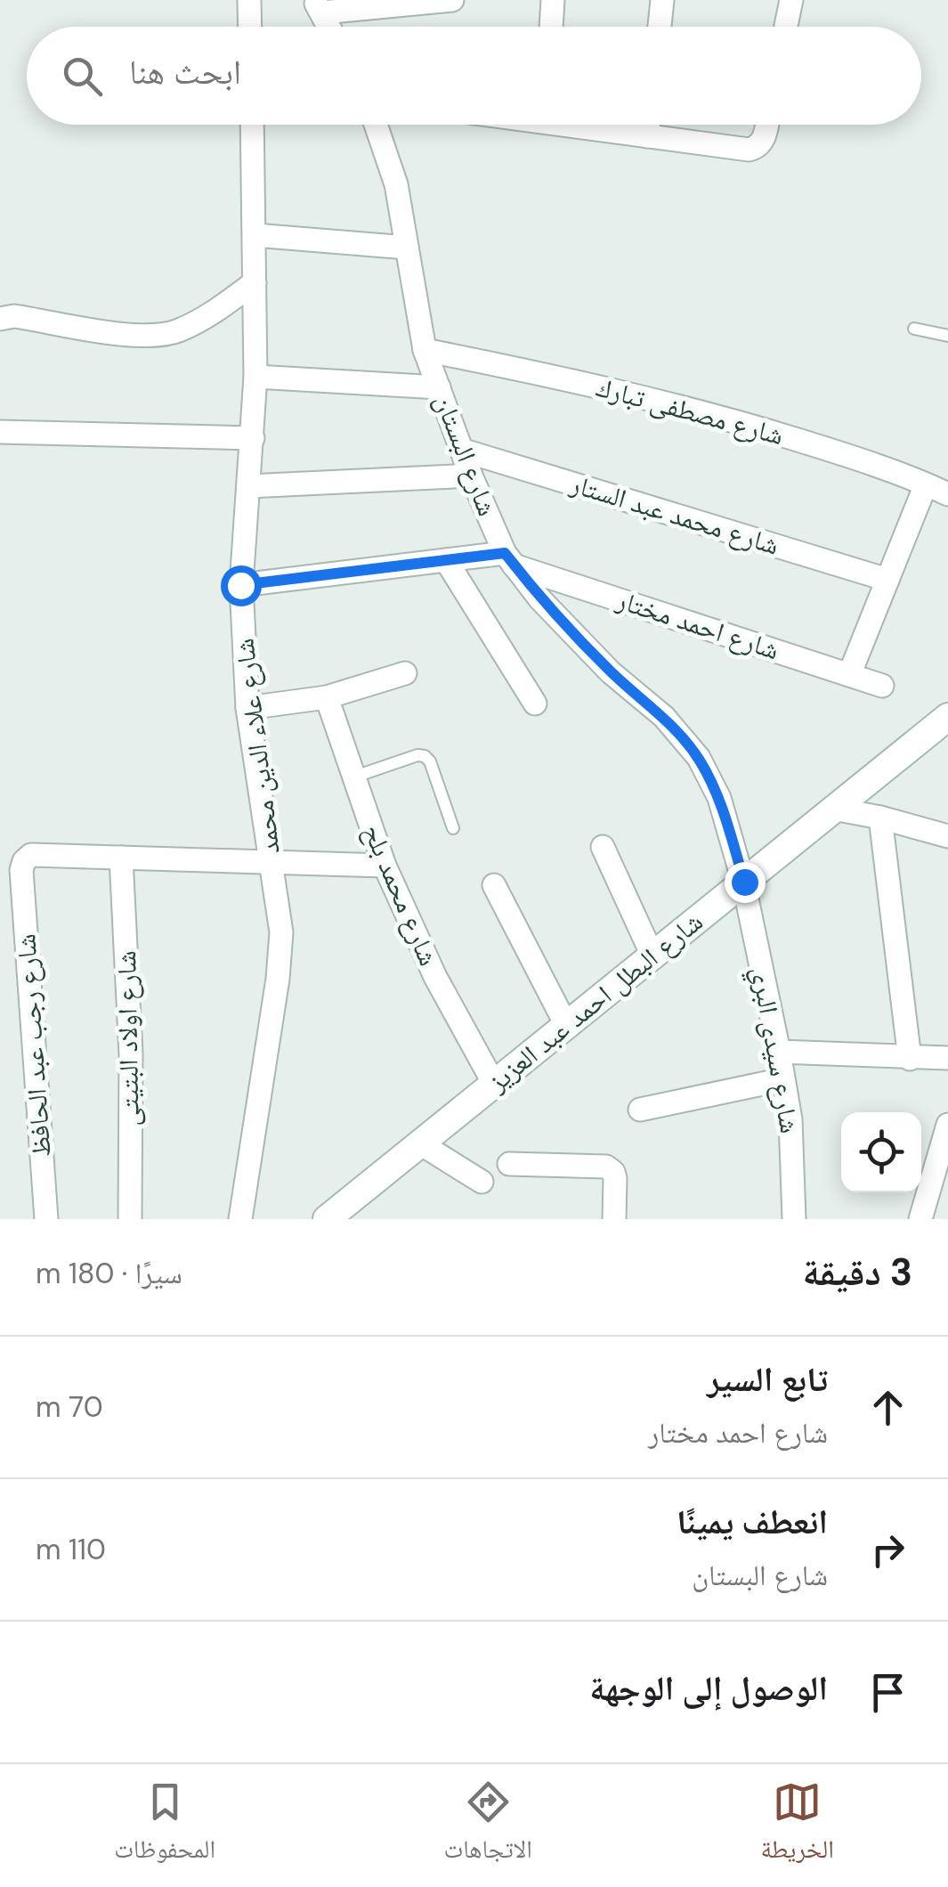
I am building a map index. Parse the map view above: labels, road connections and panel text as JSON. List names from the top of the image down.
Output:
{
  "streets": {
    "main road": ["شارع البطل احمد عبد العزيز"],
    "street": [
      "شارع مصطفى تبارك",
      "شارع البستان",
      "شارع محمد عبد الستار",
      "شارع احمد مختار",
      "شارع علاء الدين محمد",
      "شارع محمد بلح",
      "شارع اولاد البتيتى",
      "شارع رجب عبد الحافظ",
      "شارع سيدى البري"
    ]
  },
  "crossings": [
    ["شارع مصطفى تبارك", "شارع البستان"],
    ["شارع البستان", "شارع محمد عبد الستار"],
    ["شارع البستان", "شارع احمد مختار"],
    ["شارع البستان", "شارع البطل احمد عبد العزيز"],
    ["شارع البستان", "شارع سيدى البري"],
    ["شارع احمد مختار", "شارع علاء الدين محمد"],
    ["شارع علاء الدين محمد", "شارع رجب عبد الحافظ"],
    ["شارع محمد بلح", "شارع البطل احمد عبد العزيز"],
    ["شارع محمد بلح", "شارع رجب عبد الحافظ"],
    ["شارع البطل احمد عبد العزيز", "شارع سيدى البري"],
    ["شارع اولاد البتيتى", "شارع رجب عبد الحافظ"]
  ],
  "page": {
    "search": "ابحث هنا",
    "heading": ["3 دقيقة", "سيرًا · 180 m"],
    "list": [
      ["تابع السير", "شارع احمد مختار", "70 m"],
      ["انعطف يمينًا", "شارع البستان", "110 m"],
      "الوصول إلى الوجهة"
    ],
    "nav": ["الخريطة", "الاتجاهات", "المحفوظات"]
  }
}
